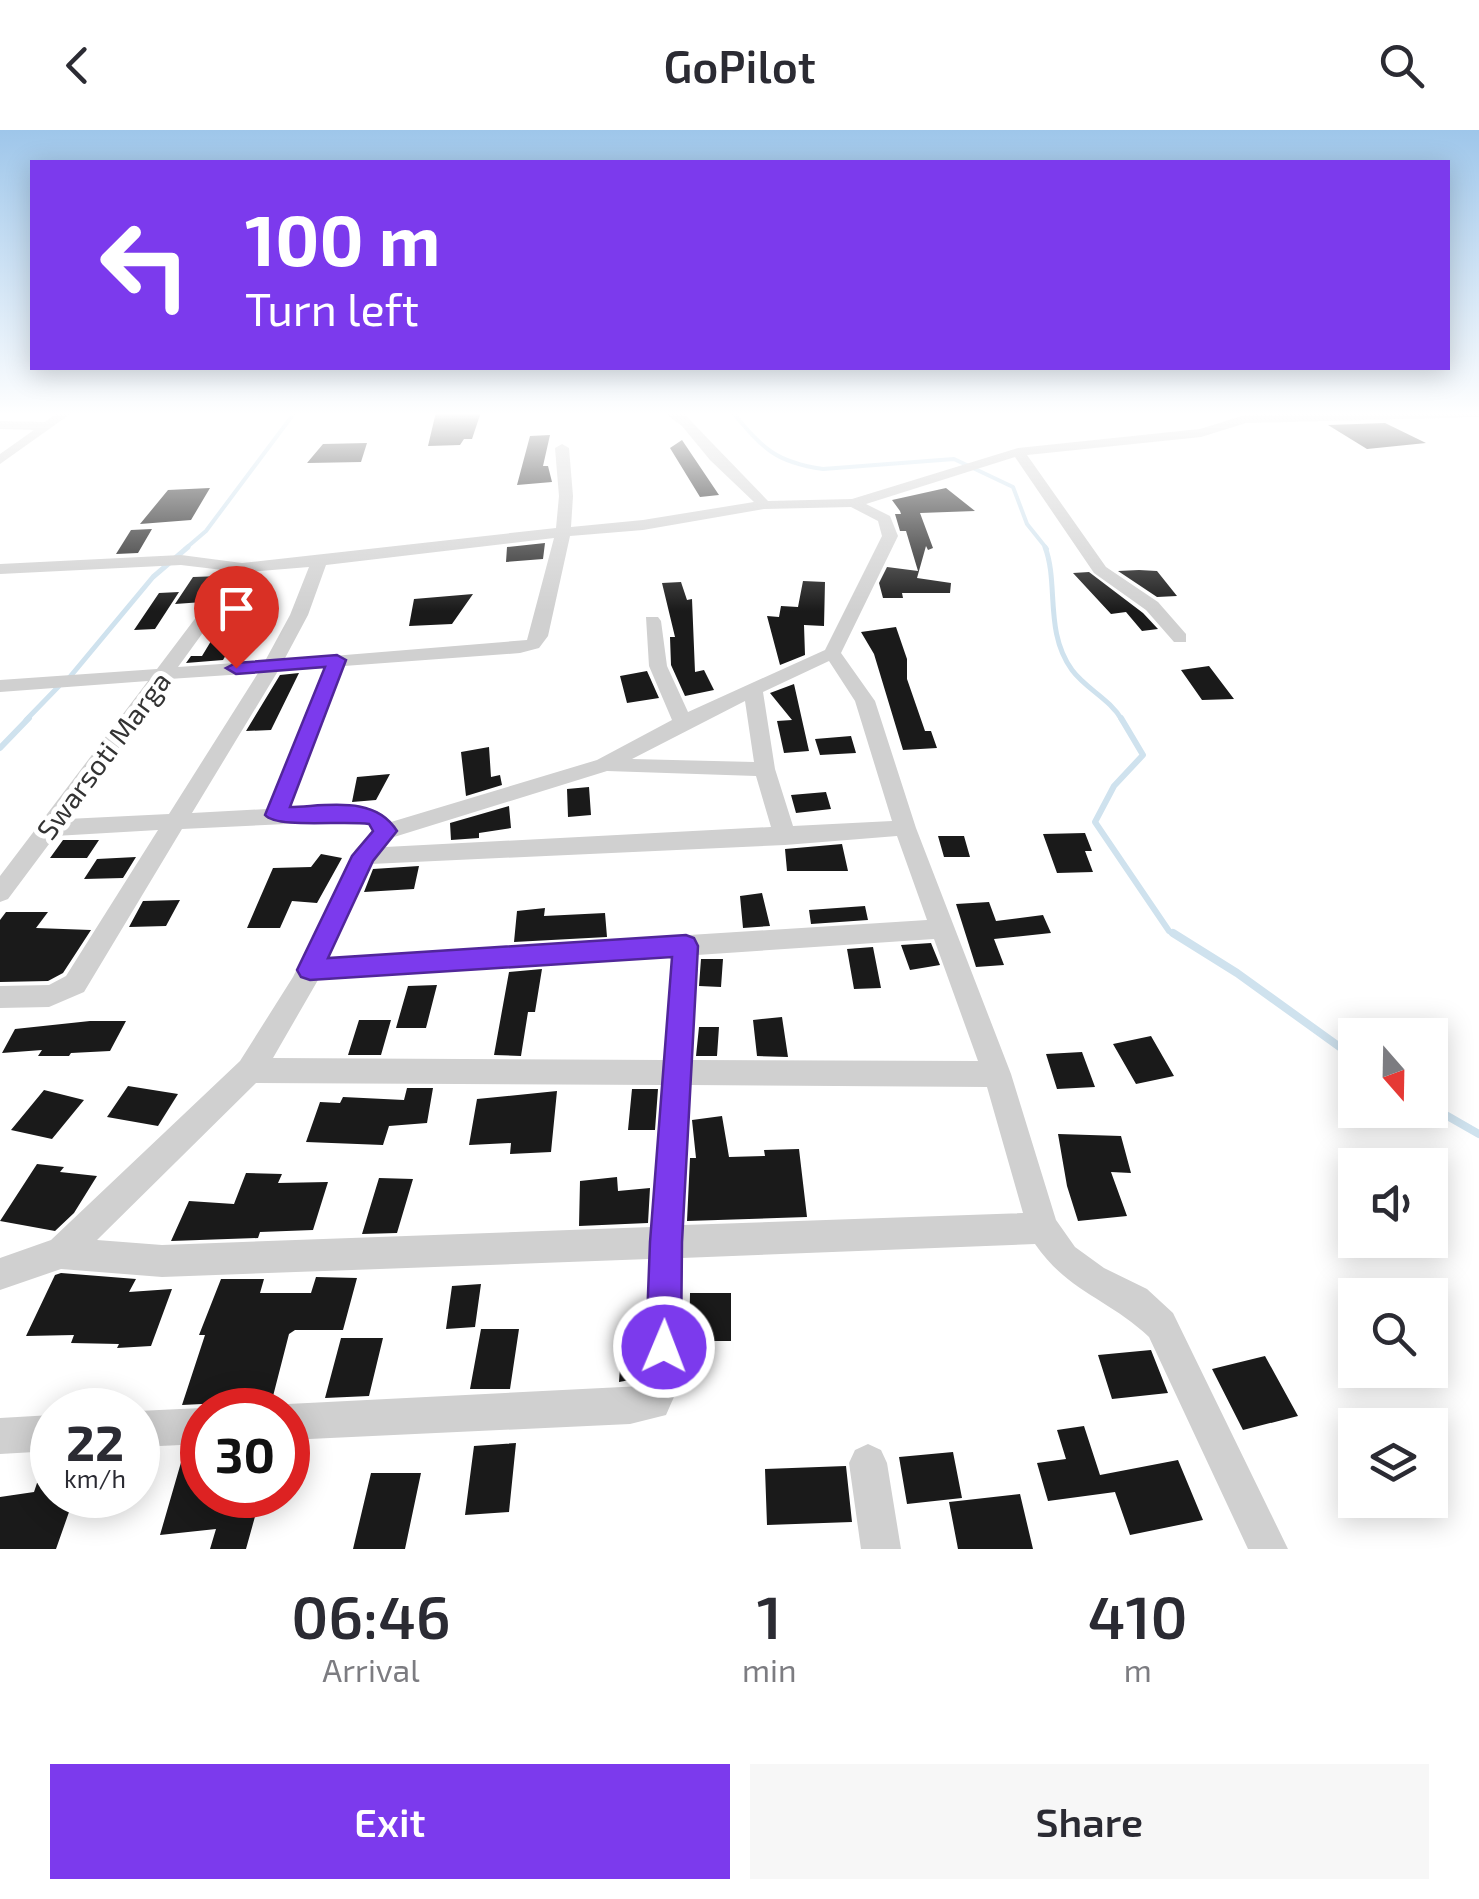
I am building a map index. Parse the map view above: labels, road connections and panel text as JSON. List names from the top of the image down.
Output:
{
  "streets": {
    "street": ["Swarsoti Marga"]
  },
  "north": "bottom",
  "page": {
    "header": "GoPilot",
    "turn": ["100 m", "Turn left"],
    "speed": "22 km/h",
    "limit": "30",
    "eta": [
      "06:46",
      "Arrival",
      "1",
      "min",
      "410",
      "m"
    ],
    "buttons": ["Exit", "Share"]
  }
}
